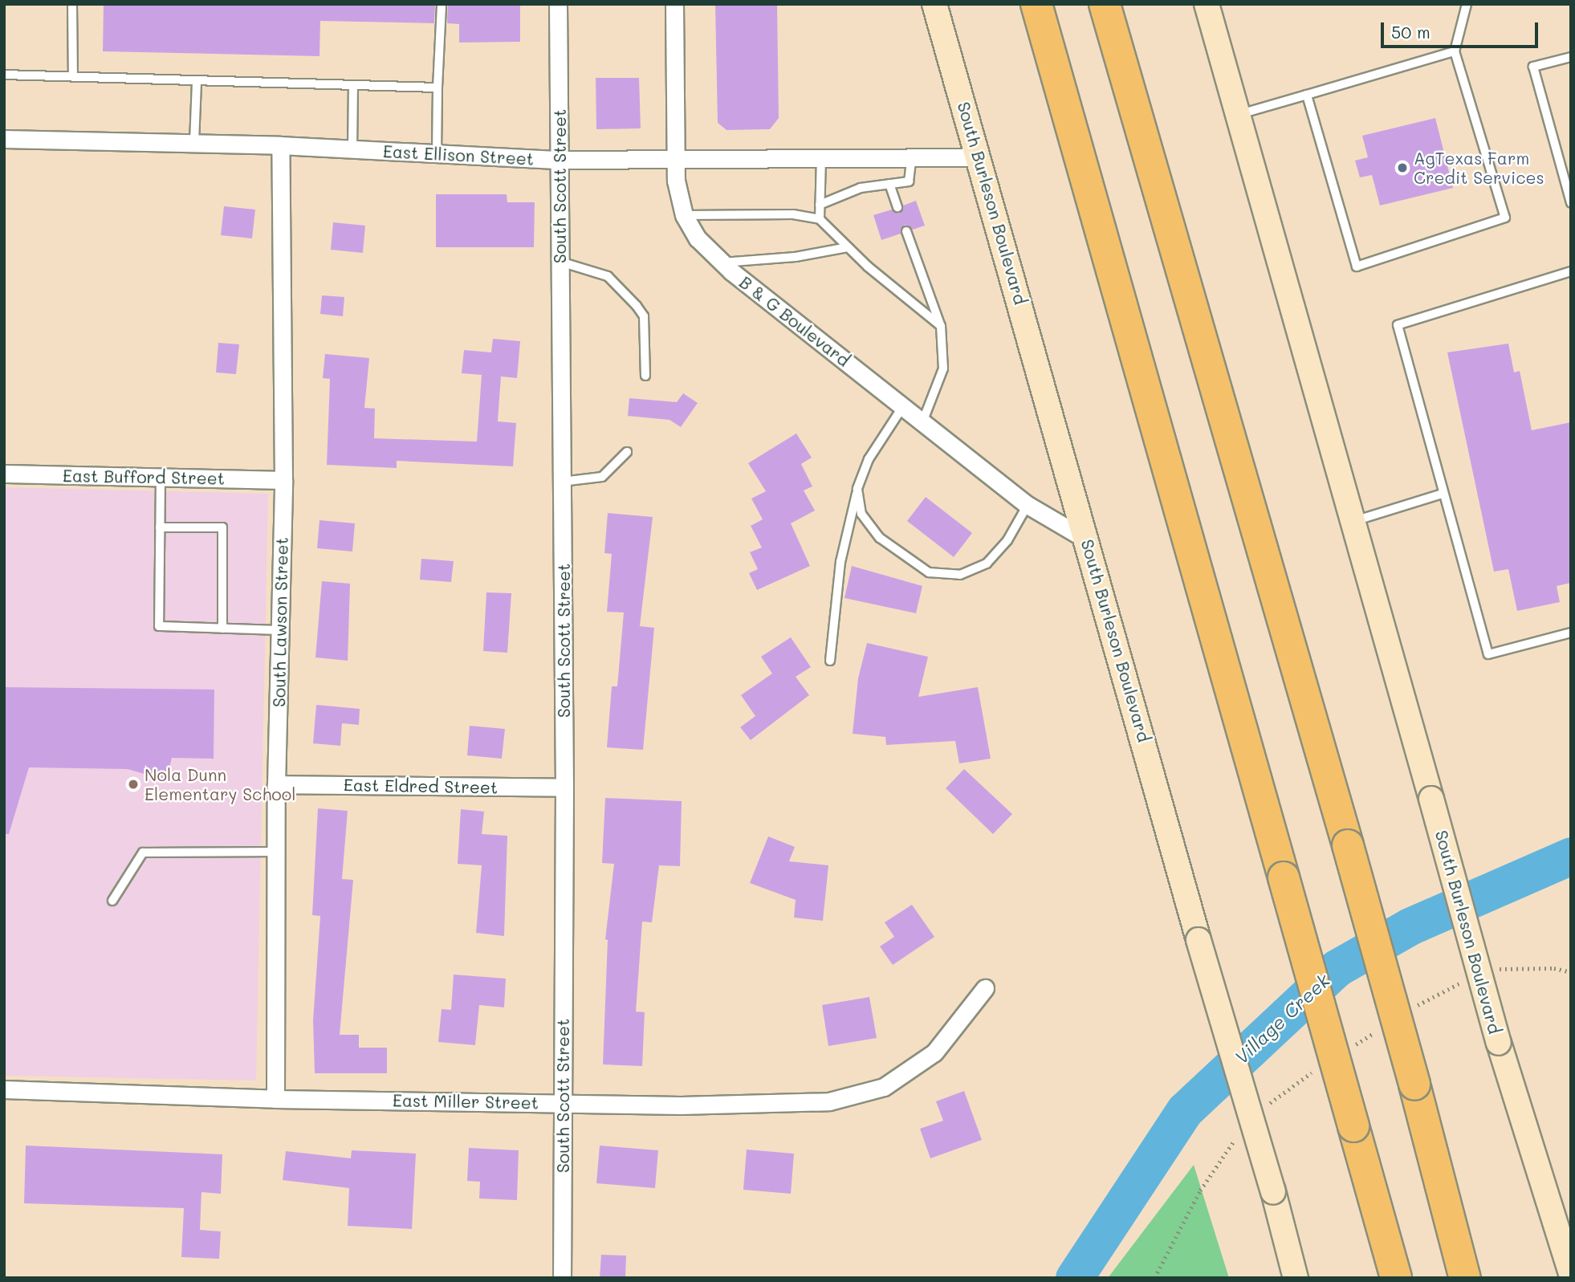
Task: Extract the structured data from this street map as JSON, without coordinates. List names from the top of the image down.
{
  "streets": {
    "main road": ["South Burleson Boulevard"],
    "street": [
      "East Ellison Street",
      "South Scott Street",
      "B & G Boulevard",
      "East Bufford Street",
      "South Lawson Street",
      "East Eldred Street",
      "East Miller Street"
    ]
  },
  "crossings": [
    ["East Ellison Street", "South Scott Street"],
    ["East Ellison Street", "South Burleson Boulevard"],
    ["East Ellison Street", "B & G Boulevard"],
    ["East Ellison Street", "South Lawson Street"],
    ["South Scott Street", "East Eldred Street"],
    ["South Scott Street", "East Miller Street"],
    ["South Burleson Boulevard", "B & G Boulevard"],
    ["East Bufford Street", "South Lawson Street"],
    ["South Lawson Street", "East Eldred Street"],
    ["South Lawson Street", "East Miller Street"]
  ],
  "water": ["Village Creek"],
  "places": ["AgTexas Farm Credit Services", "Nola Dunn Elementary School"],
  "scale_bar": "50 m"
}
